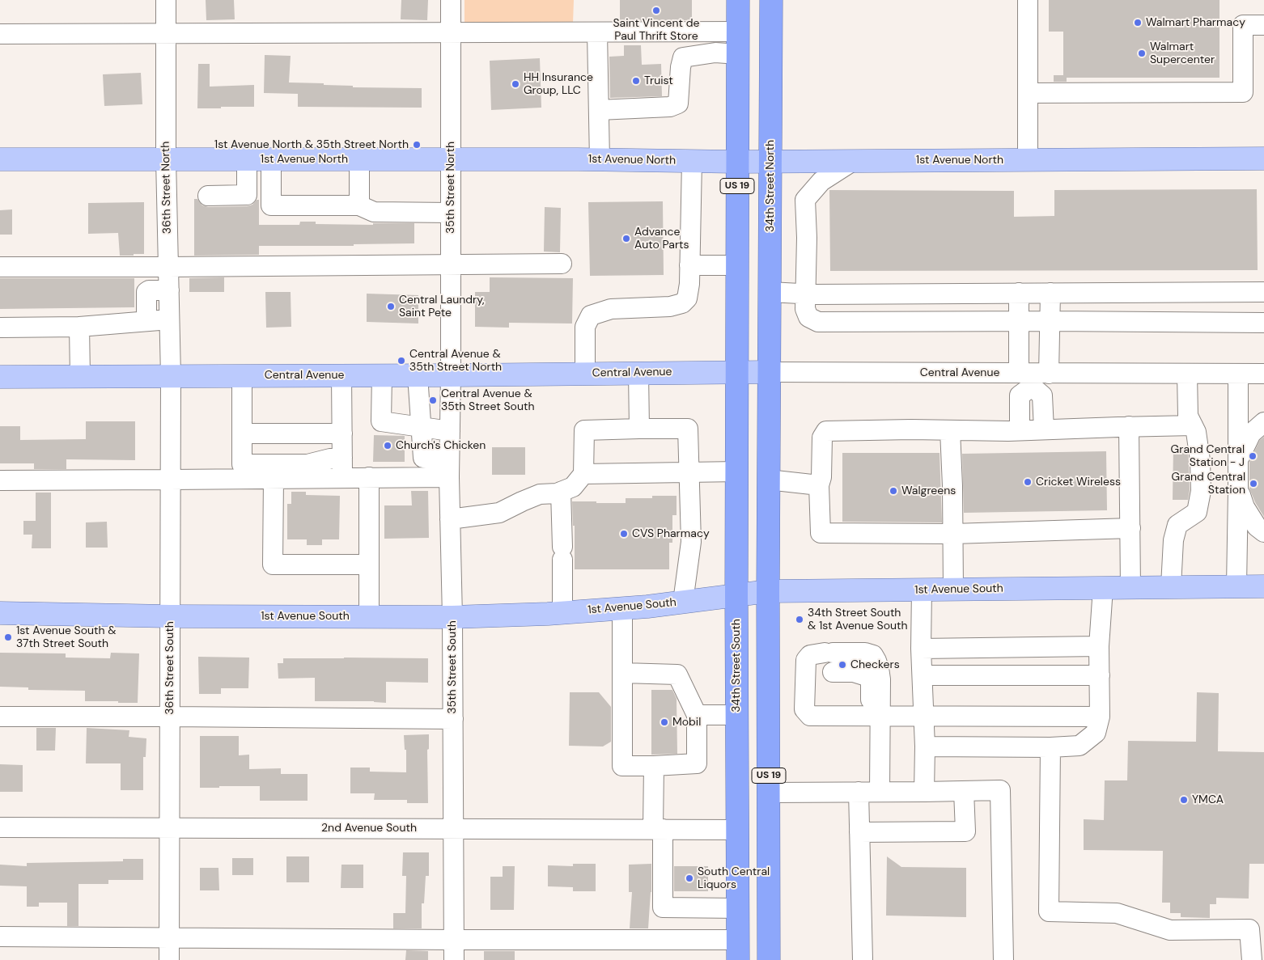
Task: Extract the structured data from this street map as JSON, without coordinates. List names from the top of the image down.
{
  "streets": {
    "highway": ["US 19", "34th Street North", "34th Street South"],
    "main road": ["1st Avenue North", "Central Avenue", "1st Avenue South"],
    "street": [
      "36th Street North",
      "35th Street North",
      "35th Street South",
      "36th Street South",
      "2nd Avenue South"
    ]
  },
  "crossings": [
    ["1st Avenue North", "US 19"],
    ["1st Avenue North", "34th Street North"],
    ["1st Avenue North", "36th Street North"],
    ["1st Avenue North", "35th Street North"],
    ["US 19", "34th Street North"],
    ["US 19", "Central Avenue"],
    ["US 19", "1st Avenue South"],
    ["US 19", "34th Street South"],
    ["34th Street North", "Central Avenue"],
    ["36th Street North", "Central Avenue"],
    ["36th Street North", "36th Street South"],
    ["35th Street North", "Central Avenue"],
    ["35th Street North", "35th Street South"],
    ["Central Avenue", "34th Street South"],
    ["Central Avenue", "35th Street South"],
    ["Central Avenue", "36th Street South"],
    ["1st Avenue South", "34th Street South"],
    ["1st Avenue South", "35th Street South"],
    ["1st Avenue South", "36th Street South"],
    ["34th Street South", "2nd Avenue South"],
    ["35th Street South", "2nd Avenue South"],
    ["36th Street South", "2nd Avenue South"]
  ],
  "places": [
    "Saint Vincent de Paul Thrift Store",
    "Walmart Pharmacy",
    "Walmart Supercenter",
    "Truist",
    "HH Insurance Group, LLC",
    "1st Avenue North & 35th Street North",
    "Advance Auto Parts",
    "Central Laundry, Saint Pete",
    "Central Avenue & 35th Street North",
    "Central Avenue & 35th Street South",
    "Church's Chicken",
    "Grand Central Station - J",
    "Cricket Wireless",
    "Grand Central Station",
    "Walgreens",
    "CVS Pharmacy",
    "34th Street South & 1st Avenue South",
    "1st Avenue South & 37th Street South",
    "Checkers",
    "Mobil",
    "YMCA",
    "South Central Liquors"
  ]
}
